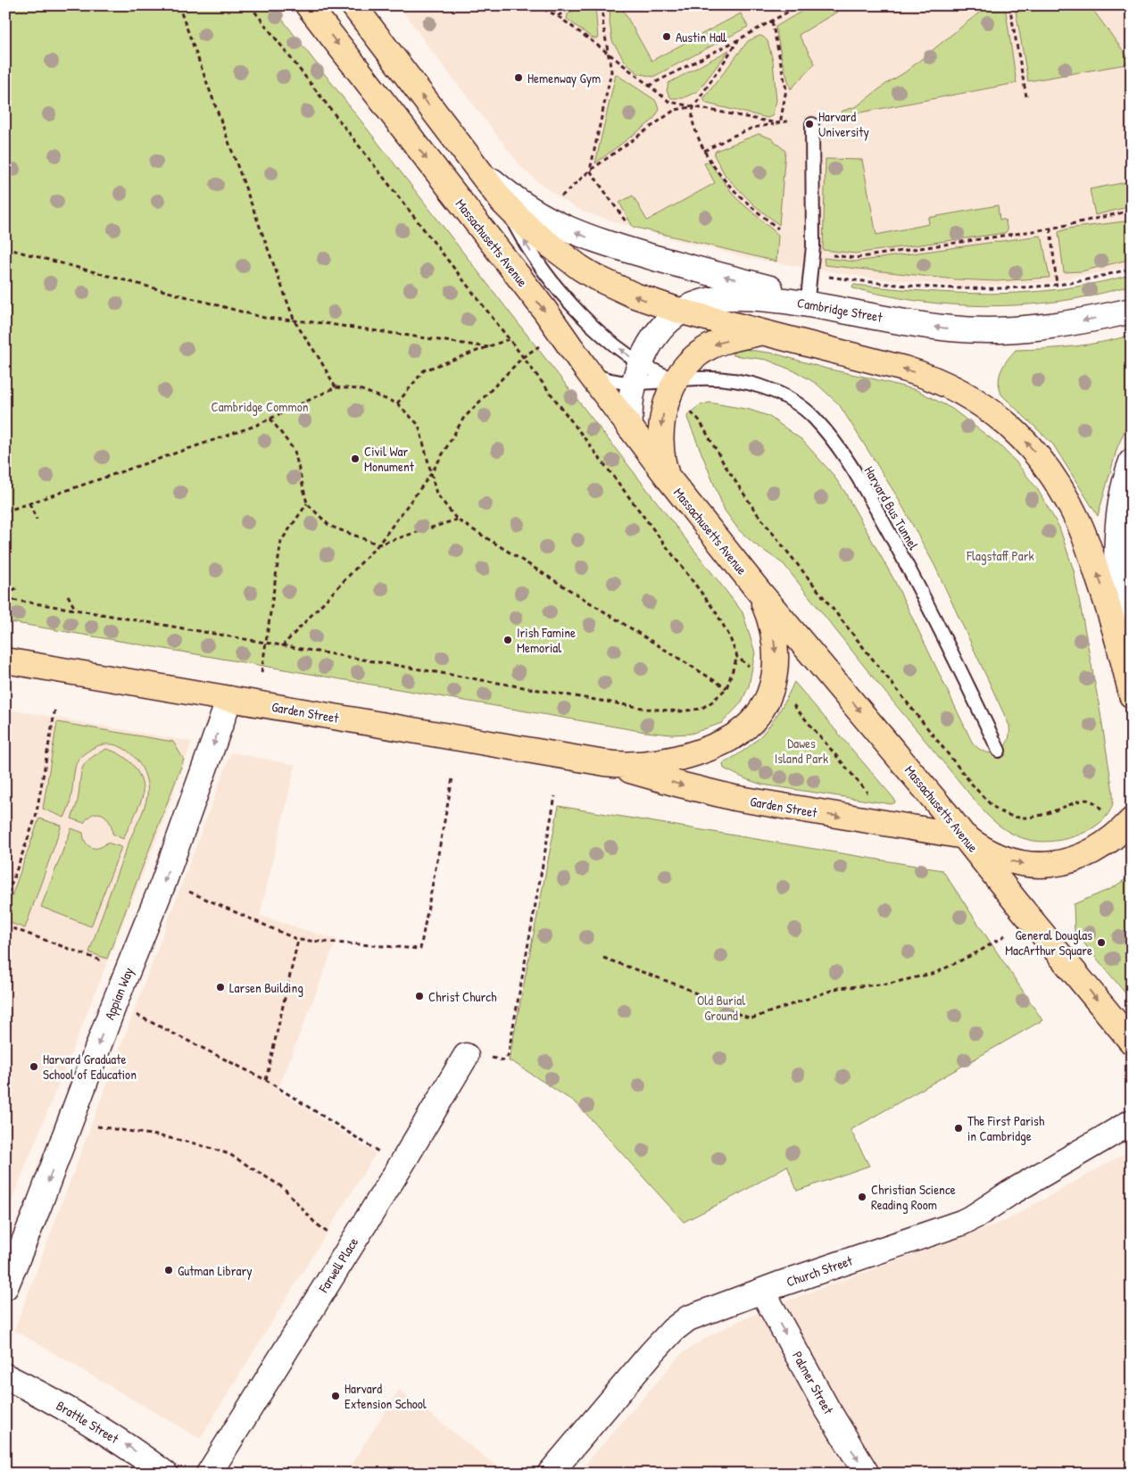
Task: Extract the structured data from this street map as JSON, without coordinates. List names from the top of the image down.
{
  "streets": {
    "main road": ["Massachusetts Avenue", "Garden Street"],
    "street": [
      "Cambridge Street",
      "Appian Way",
      "Farwell Place",
      "Church Street",
      "Palmer Street",
      "Brattle Street"
    ],
    "lane": ["Harvard Bus Tunnel"]
  },
  "crossings": [
    ["Massachusetts Avenue", "Cambridge Street"],
    ["Massachusetts Avenue", "Harvard Bus Tunnel"],
    ["Massachusetts Avenue", "Garden Street"],
    ["Cambridge Street", "Harvard Bus Tunnel"],
    ["Garden Street", "Appian Way"],
    ["Church Street", "Palmer Street"]
  ],
  "one_way": [
    "Cambridge Street",
    "Appian Way",
    "Palmer Street",
    "Brattle Street"
  ],
  "parks": [
    "Cambridge Common",
    "Flagstaff Park",
    "Dawes Island Park",
    "Old Burial Ground"
  ],
  "places": [
    "Austin Hall",
    "Hemenway Gym",
    "Harvard University",
    "Civil War Monument",
    "Irish Famine Memorial",
    "General Douglas MacArthur Square",
    "Larsen Building",
    "Christ Church",
    "Harvard Graduate School of Education",
    "The First Parish in Cambridge",
    "Christian Science Reading Room",
    "Gutman Library",
    "Harvard Extension School"
  ]
}
